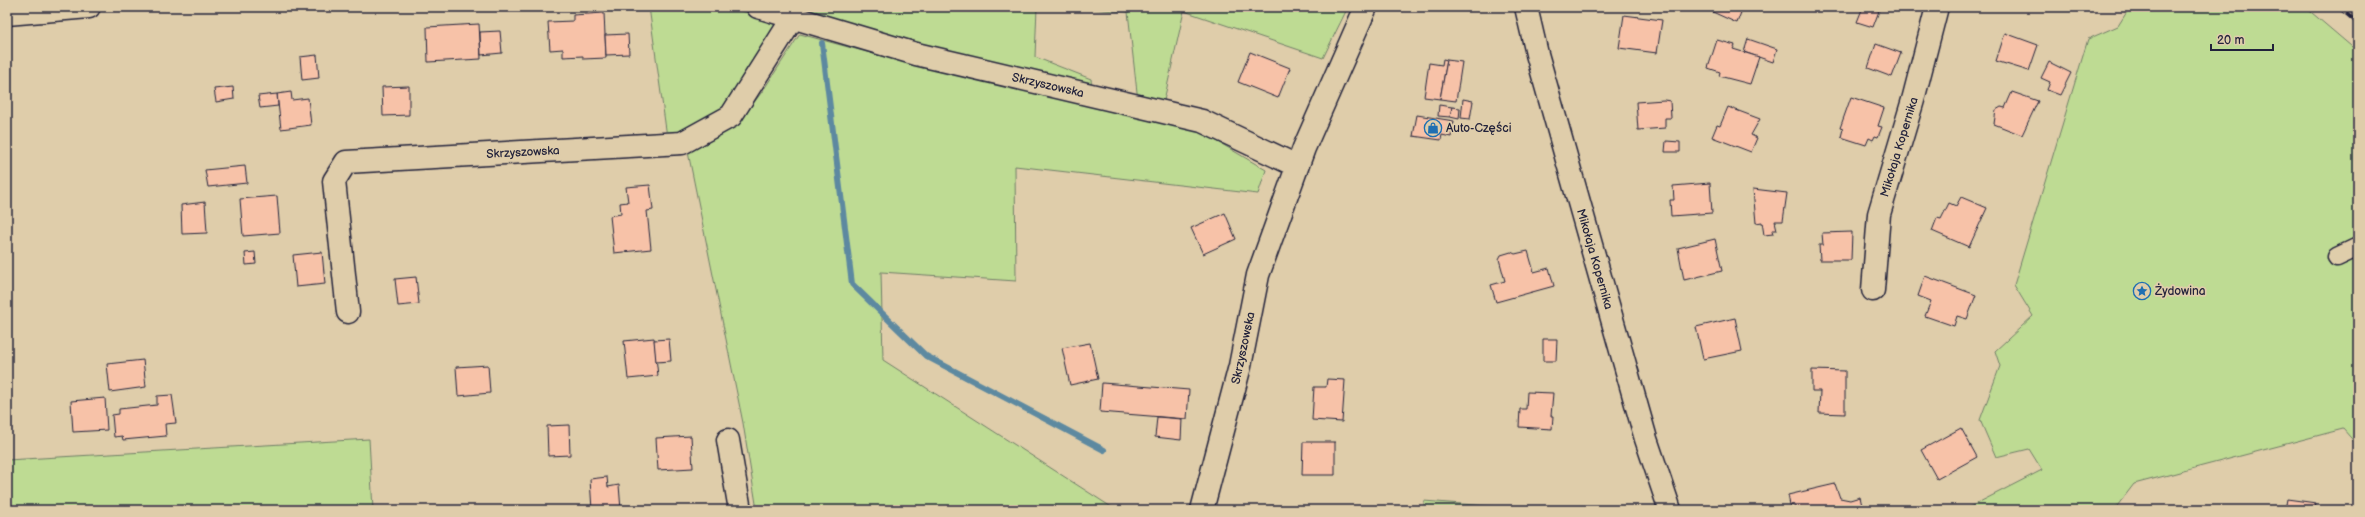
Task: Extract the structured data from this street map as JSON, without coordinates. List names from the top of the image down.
{
  "streets": {
    "street": ["Skrzyszowska", "Mikołaja Kopernika"]
  },
  "places": {
    "shop": ["Auto-Części"],
    "place": ["Żydowina"]
  },
  "scale_bar": "20 m"
}
